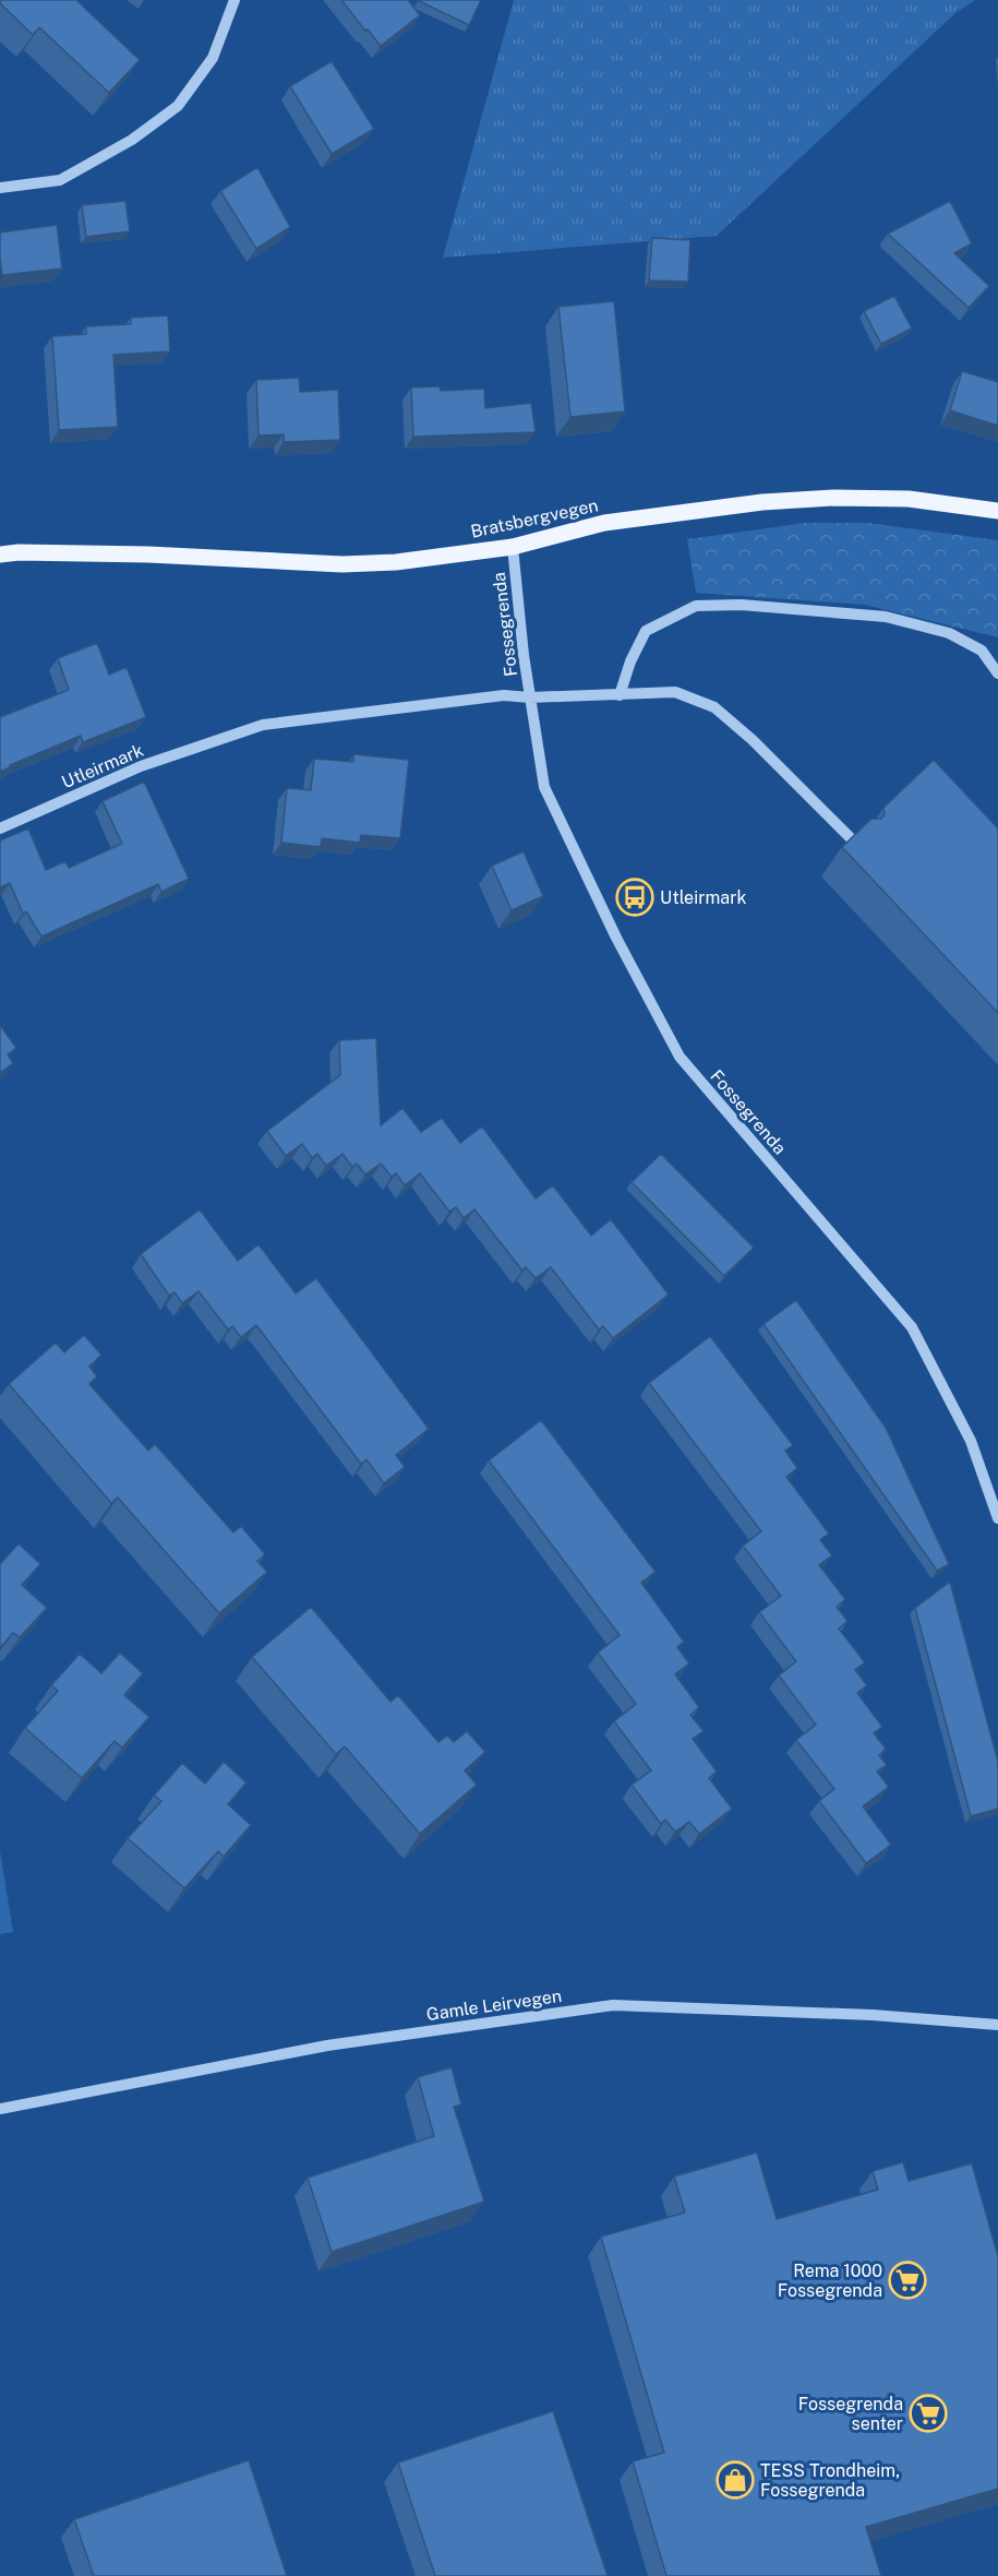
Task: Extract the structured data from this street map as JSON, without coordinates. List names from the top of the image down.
{
  "streets": {
    "main road": ["Bratsbergvegen"],
    "street": ["Fossegrenda", "Utleirmark", "Gamle Leirvegen"]
  },
  "crossings": [
    ["Bratsbergvegen", "Fossegrenda"],
    ["Fossegrenda", "Utleirmark"]
  ],
  "places": {
    "bus stop": ["Utleirmark"],
    "supermarket": ["Rema 1000 Fossegrenda", "Fossegrenda senter"],
    "shop": ["TESS Trondheim, Fossegrenda"]
  }
}
